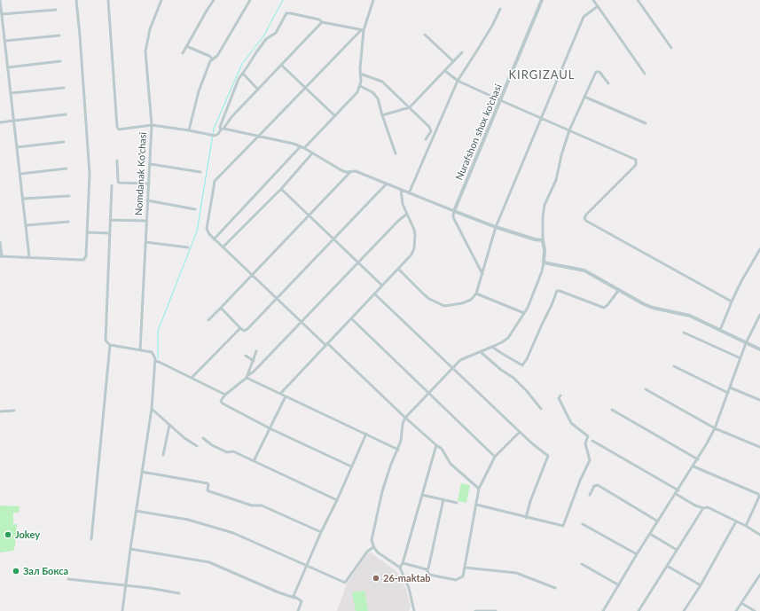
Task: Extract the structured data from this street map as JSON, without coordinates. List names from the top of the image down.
{
  "streets": {
    "street": ["Nurafshon shox ko'chasi", "Nomdanak Ko'chasi"]
  },
  "districts": ["KIRGIZAUL"],
  "places": ["Jokey", "Зал Бокса", "26-maktab"]
}
